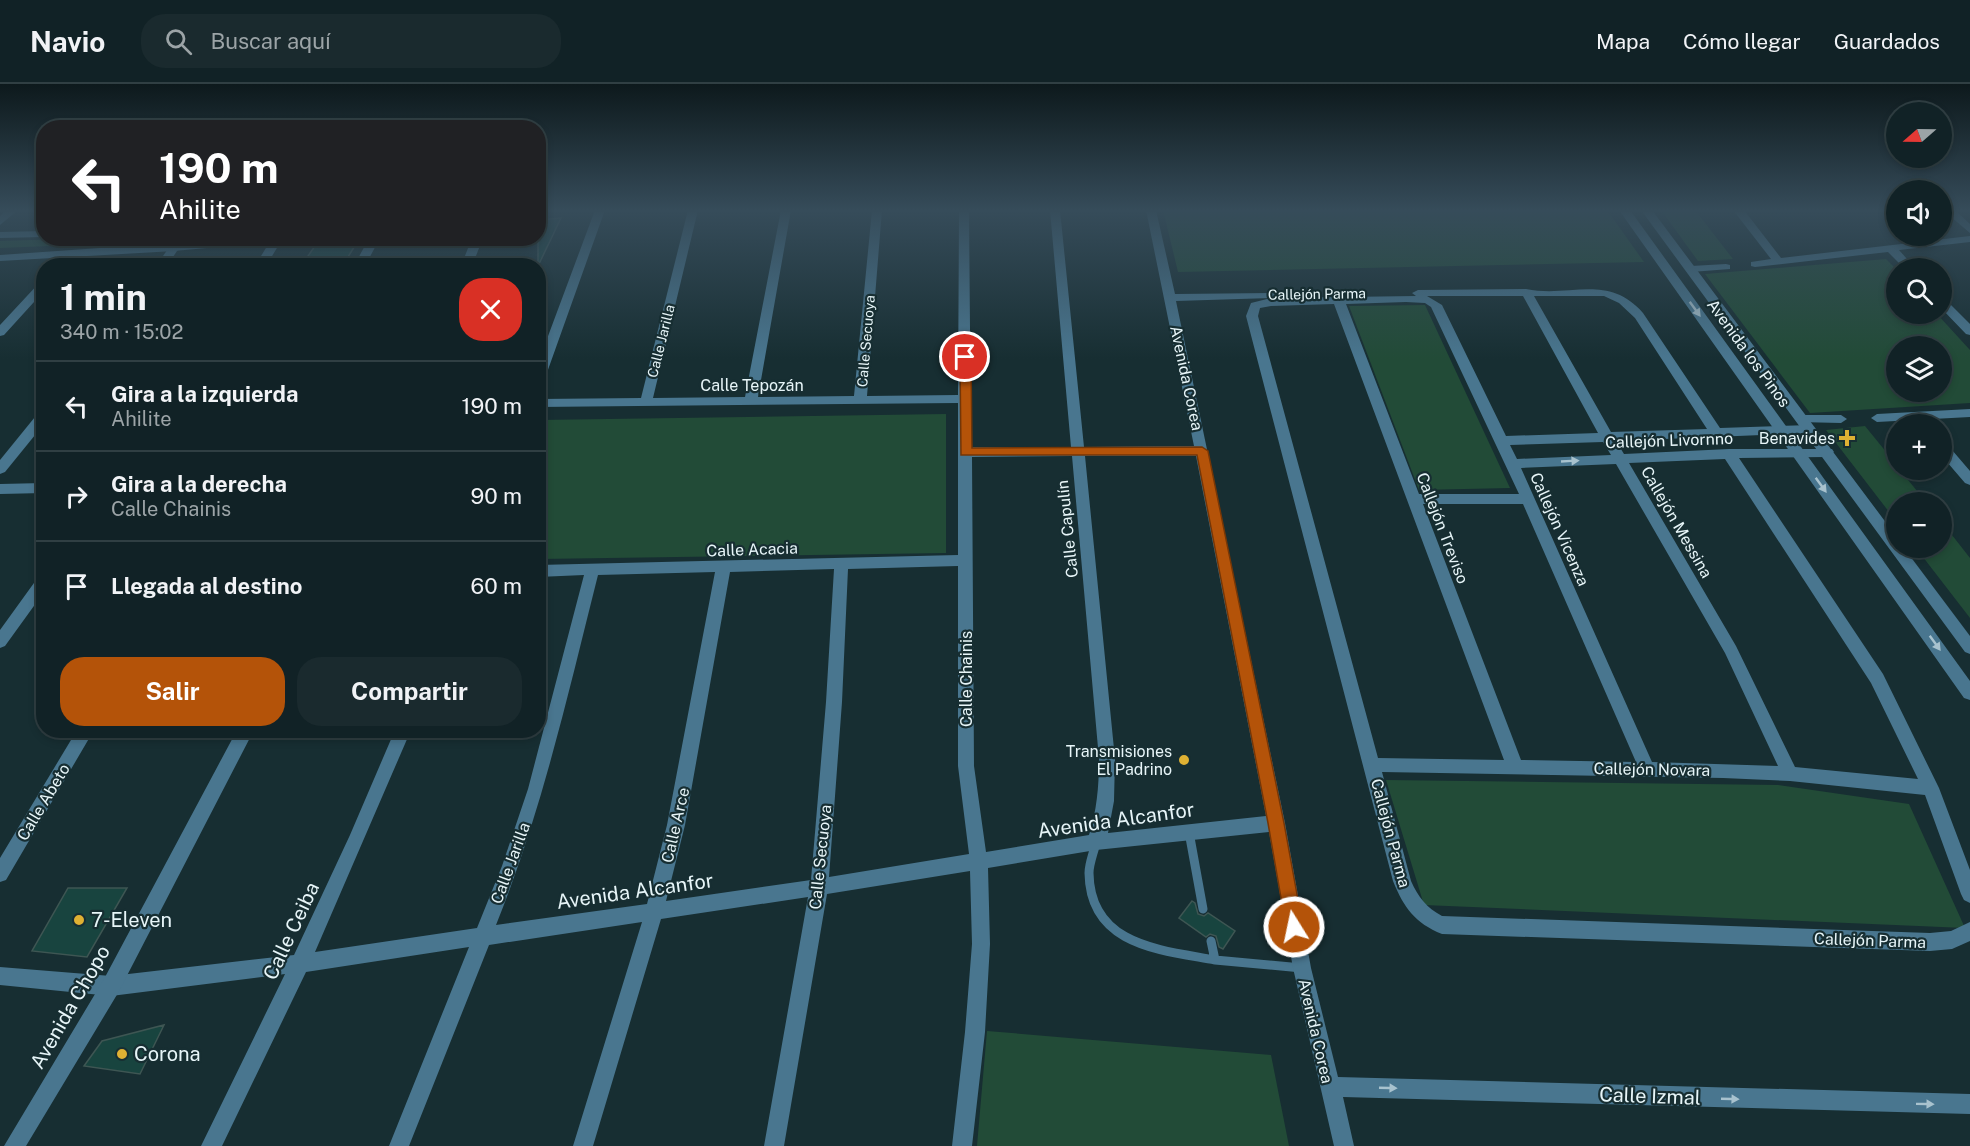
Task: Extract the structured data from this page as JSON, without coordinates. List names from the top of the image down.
{
  "streets": {
    "street": [
      "Callejón Parma",
      "Calle Jarilla",
      "Calle Secuoya",
      "Avenida los Pinos",
      "Avenida Corea",
      "Calle Tepozán",
      "Callejón Livornno",
      "Callejón Messina",
      "Callejón Treviso",
      "Calle Capulín",
      "Callejón Vicenza",
      "Calle Acacia",
      "Calle Chainis",
      "Callejón Novara",
      "Calle Abeto",
      "Avenida Alcanfor",
      "Calle Arce",
      "Calle Ceiba",
      "Avenida Chopo",
      "Calle Izmal"
    ]
  },
  "crossings": [
    ["Callejón Parma", "Avenida Corea"],
    ["Callejón Parma", "Callejón Livornno"],
    ["Callejón Parma", "Callejón Messina"],
    ["Callejón Parma", "Callejón Treviso"],
    ["Callejón Parma", "Callejón Vicenza"],
    ["Callejón Parma", "Callejón Novara"],
    ["Calle Jarilla", "Calle Tepozán"],
    ["Calle Jarilla", "Calle Acacia"],
    ["Calle Jarilla", "Avenida Alcanfor"],
    ["Calle Secuoya", "Calle Tepozán"],
    ["Calle Secuoya", "Calle Acacia"],
    ["Calle Secuoya", "Avenida Alcanfor"],
    ["Avenida los Pinos", "Callejón Livornno"],
    ["Avenida Corea", "Avenida Alcanfor"],
    ["Avenida Corea", "Calle Izmal"],
    ["Calle Tepozán", "Calle Chainis"],
    ["Callejón Livornno", "Callejón Messina"],
    ["Callejón Livornno", "Callejón Vicenza"],
    ["Callejón Messina", "Callejón Novara"],
    ["Callejón Treviso", "Callejón Vicenza"],
    ["Callejón Treviso", "Callejón Novara"],
    ["Calle Capulín", "Avenida Alcanfor"],
    ["Callejón Vicenza", "Callejón Novara"],
    ["Calle Acacia", "Calle Chainis"],
    ["Calle Acacia", "Calle Arce"],
    ["Calle Chainis", "Avenida Alcanfor"],
    ["Avenida Alcanfor", "Calle Arce"],
    ["Avenida Alcanfor", "Calle Ceiba"],
    ["Avenida Alcanfor", "Avenida Chopo"]
  ],
  "one_way": ["Calle Izmal"],
  "places": {
    "health": ["Benavides"],
    "other": ["Transmisiones El Padrino", "7-Eleven", "Corona"]
  },
  "north": "left",
  "page": {
    "header": "Navio",
    "search": "Buscar aquí",
    "nav": ["Mapa", "Cómo llegar", "Guardados"],
    "map_buttons": ["+", "−"],
    "turn": ["190 m", "Ahilite"],
    "heading": ["1 min", "340 m · 15:02"],
    "list": [
      {
        "name": "Gira a la izquierda",
        "note": "Ahilite",
        "value": "190 m"
      },
      {
        "name": "Gira a la derecha",
        "note": "Calle Chainis",
        "value": "90 m"
      },
      {
        "name": "Llegada al destino",
        "value": "60 m"
      }
    ],
    "buttons": ["Salir", "Compartir"]
  }
}
